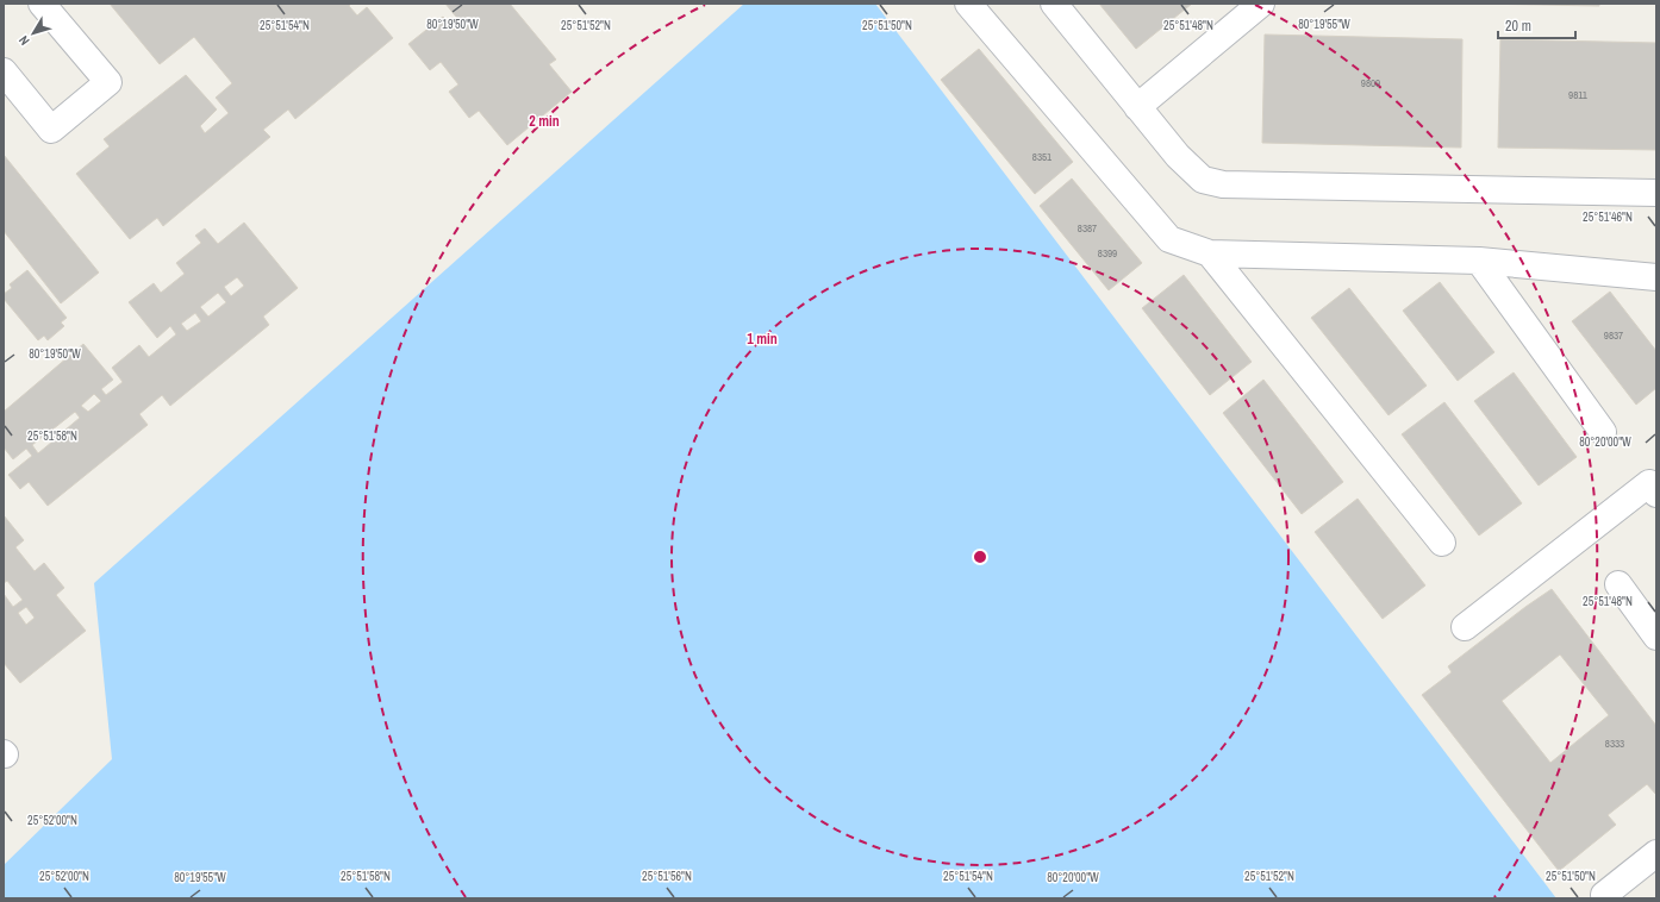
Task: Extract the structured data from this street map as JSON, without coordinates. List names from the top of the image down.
{
  "house_numbers": [
    "9809",
    "9811",
    "8351",
    "8387",
    "8399",
    "9837",
    "8333"
  ],
  "scale_bar": "20 m",
  "north": "bottom left",
  "coordinates": [
    "80°19'50\"W",
    "80°19'55\"W",
    "25°51'54\"N",
    "25°51'52\"N",
    "25°51'50\"N",
    "25°51'48\"N",
    "25°51'46\"N",
    "25°51'58\"N",
    "80°20'00\"W",
    "25°52'00\"N",
    "25°51'56\"N"
  ],
  "rings": ["2 min", "1 min"]
}
